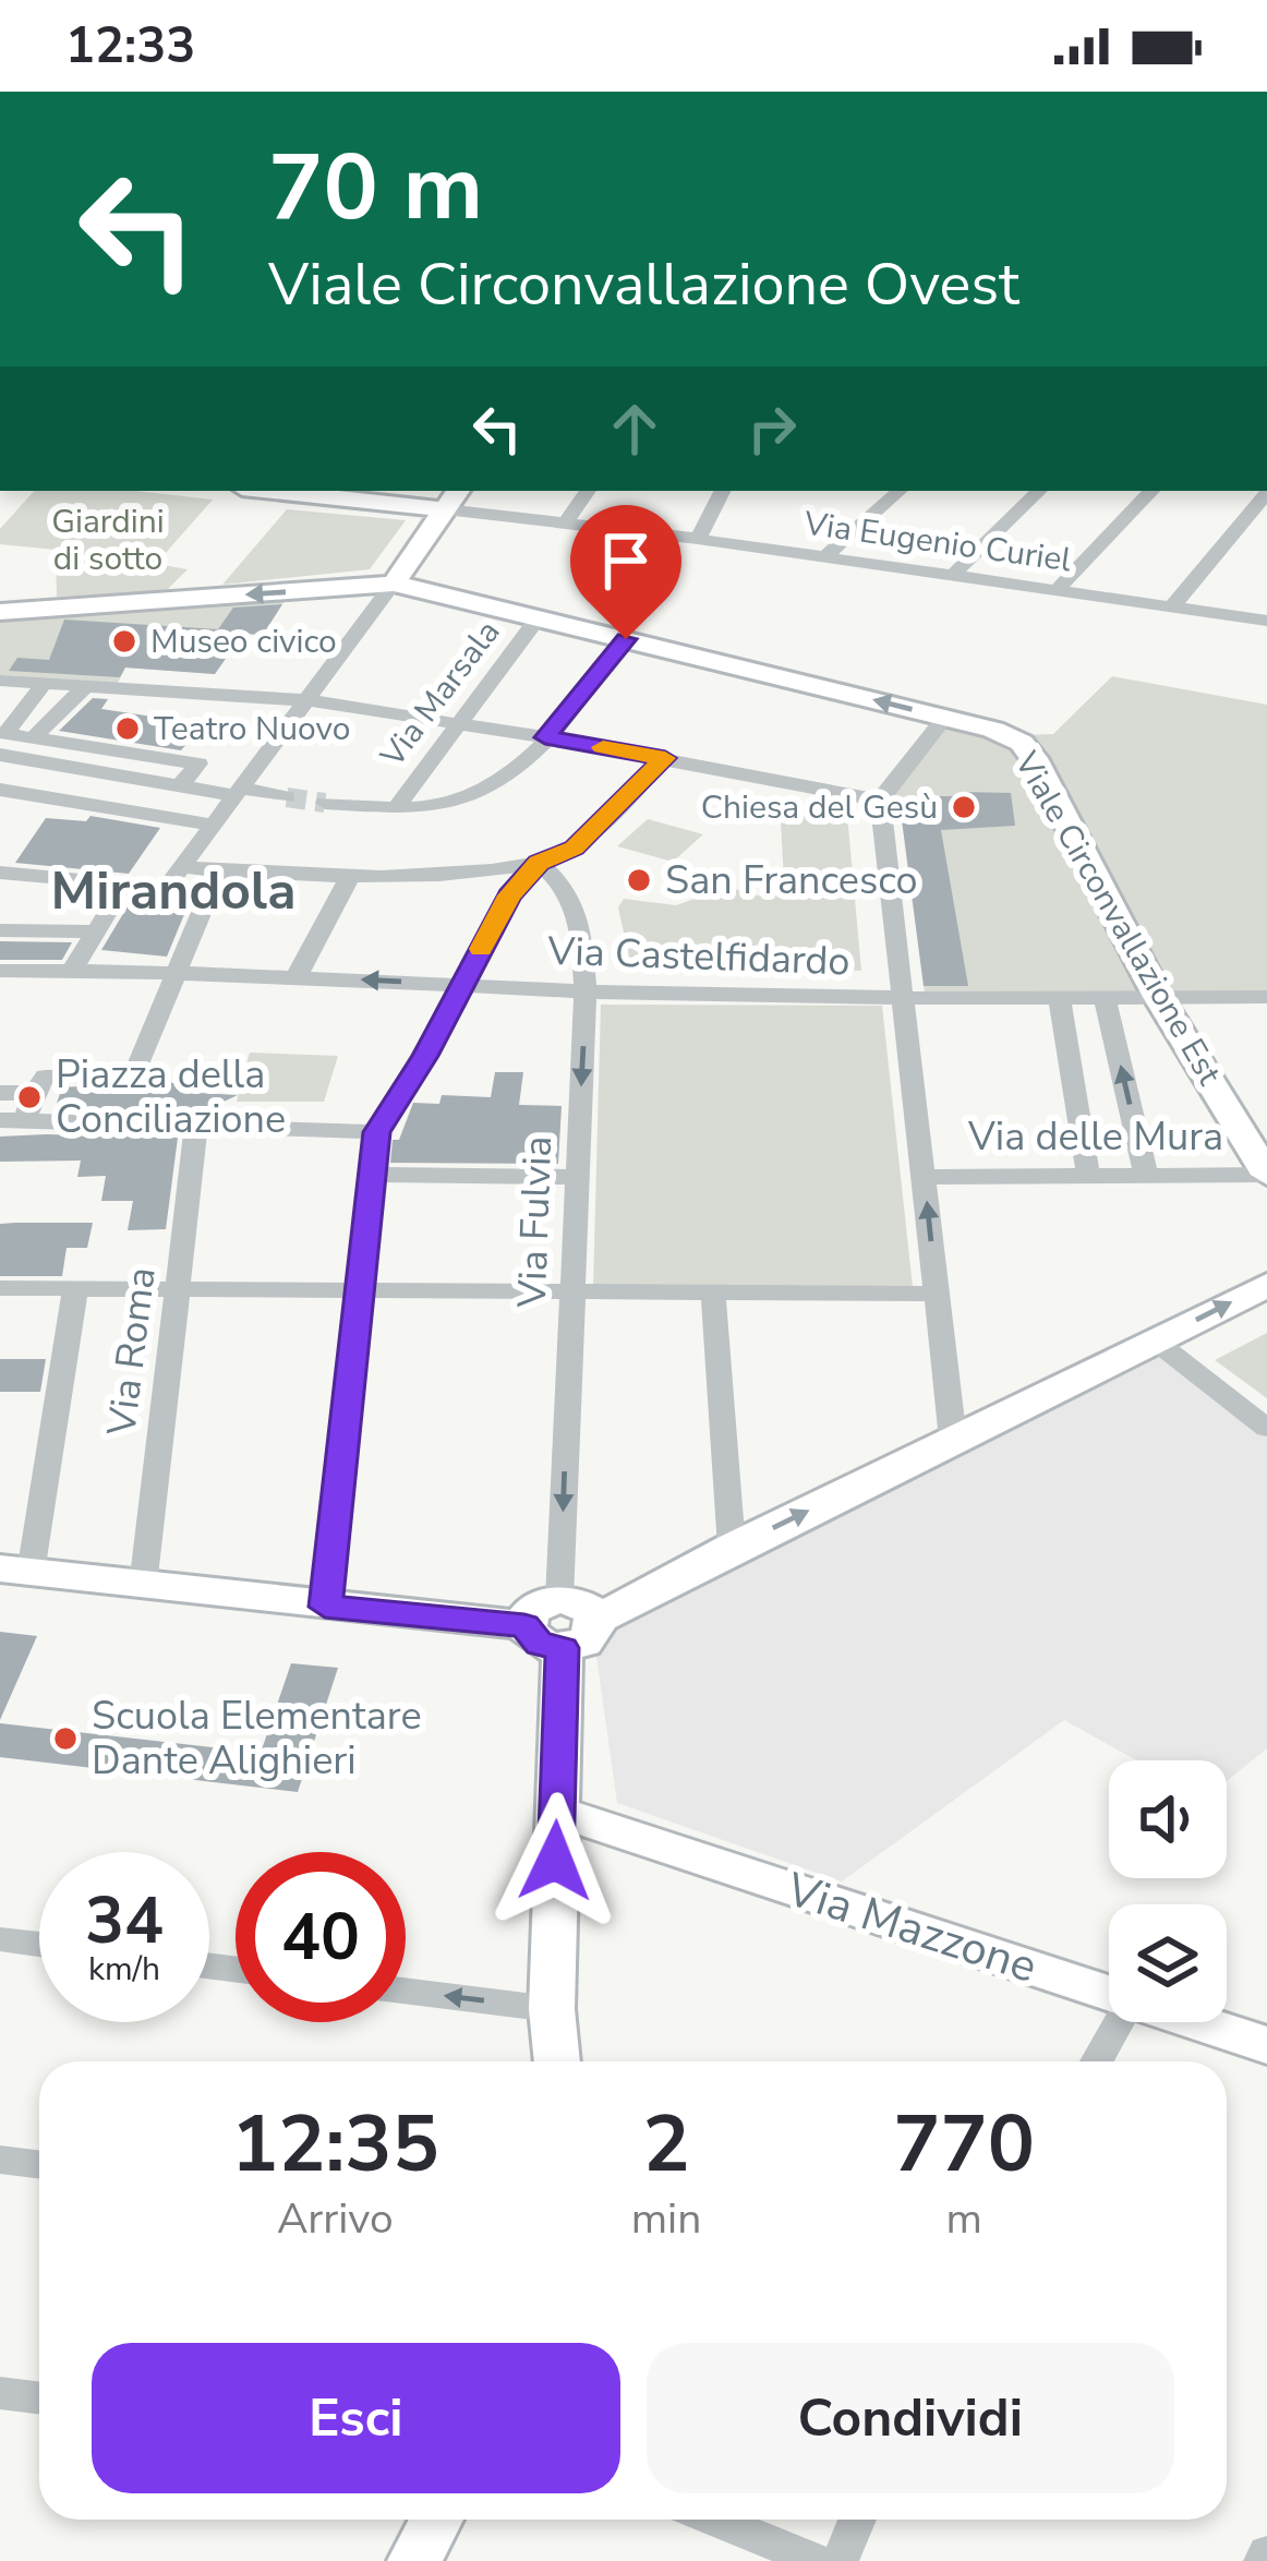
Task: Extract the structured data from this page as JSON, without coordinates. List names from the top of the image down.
{
  "streets": {
    "main road": ["Viale Circonvallazione Est", "Via Mazzone"],
    "street": [
      "Via Eugenio Curiel",
      "Via Marsala",
      "Via Castelfidardo",
      "Via delle Mura",
      "Via Fulvia",
      "Via Roma"
    ]
  },
  "crossings": [
    ["Via Marsala", "Viale Circonvallazione Est"],
    ["Viale Circonvallazione Est", "Via Castelfidardo"],
    ["Viale Circonvallazione Est", "Via delle Mura"],
    ["Via Castelfidardo", "Via Fulvia"]
  ],
  "one_way": ["Viale Circonvallazione Est"],
  "districts": ["Mirandola"],
  "parks": ["Giardini di sotto"],
  "places": [
    "Museo civico",
    "Teatro Nuovo",
    "Chiesa del Gesù",
    "San Francesco",
    "Piazza della Conciliazione",
    "Scuola Elementare Dante Alighieri"
  ],
  "page": {
    "status": "12:33",
    "turn": ["70 m", "Viale Circonvallazione Ovest"],
    "speed": "34 km/h",
    "limit": "40",
    "eta": [
      "12:35",
      "Arrivo",
      "2",
      "min",
      "770",
      "m"
    ],
    "buttons": ["Esci", "Condividi"]
  }
}
